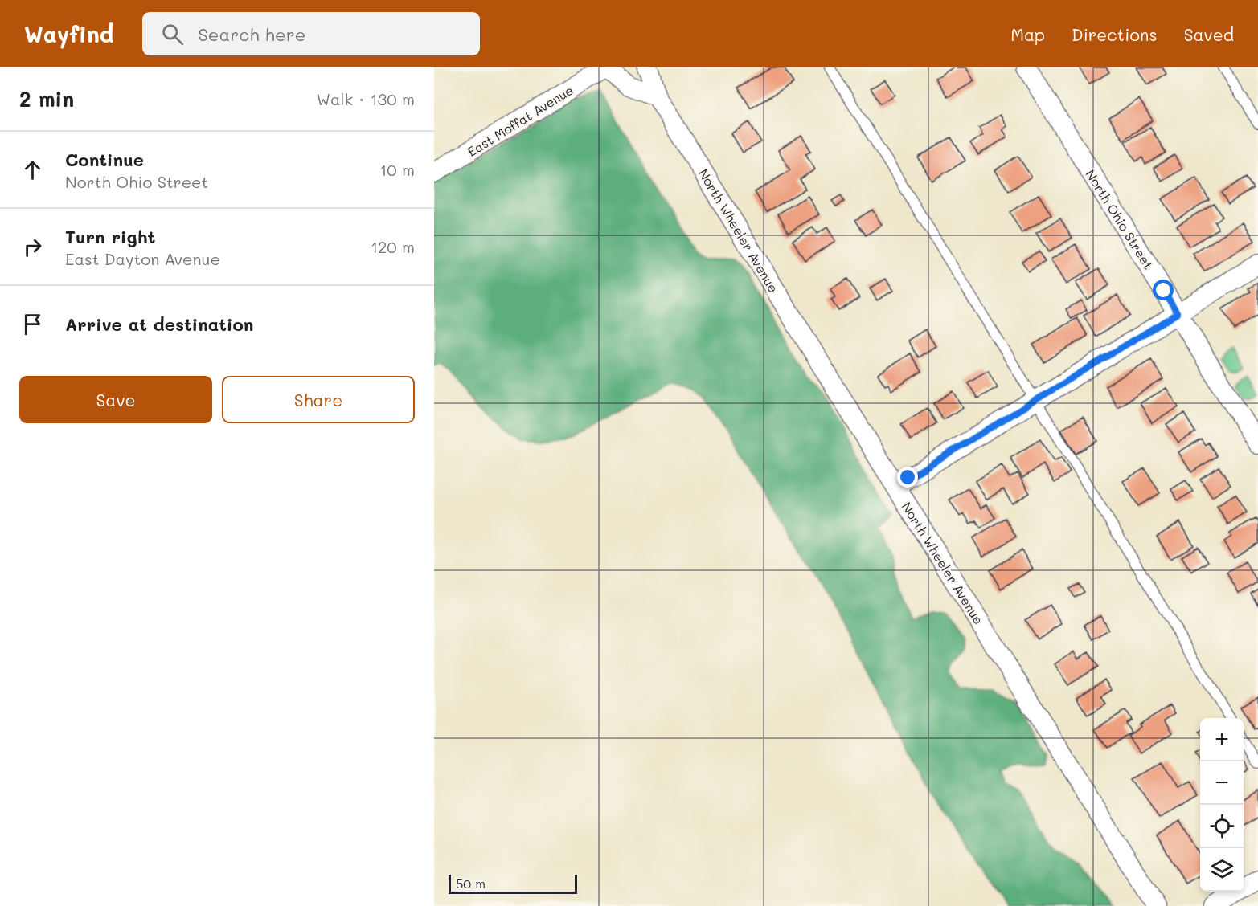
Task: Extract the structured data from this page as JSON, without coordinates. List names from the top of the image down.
{
  "streets": {
    "street": ["East Moffat Avenue", "North Ohio Street", "North Wheeler Avenue"]
  },
  "scale_bar": "50 m",
  "page": {
    "header": "Wayfind",
    "search": "Search here",
    "nav": ["Map", "Directions", "Saved"],
    "heading": ["2 min", "Walk · 130 m"],
    "list": [
      ["Continue", "North Ohio Street", "10 m"],
      ["Turn right", "East Dayton Avenue", "120 m"],
      "Arrive at destination"
    ],
    "buttons": ["Save", "Share"],
    "map_buttons": ["+", "−"],
    "scale": "50 m"
  }
}
